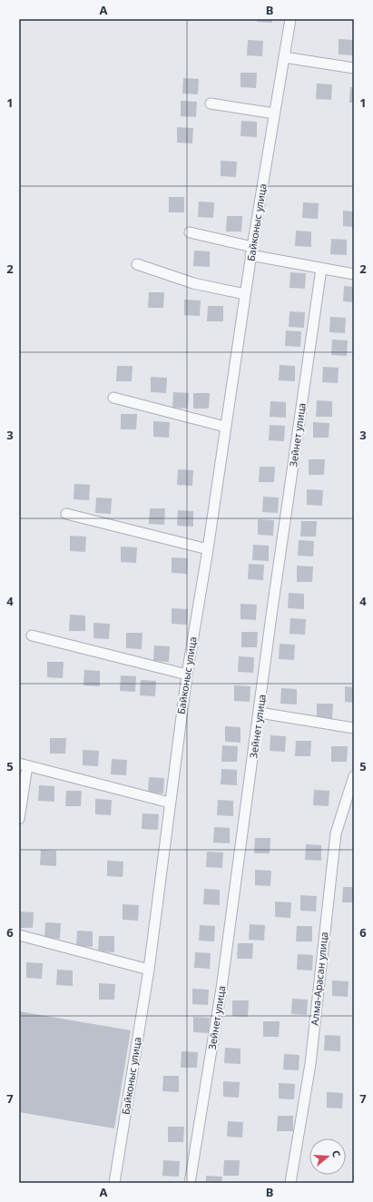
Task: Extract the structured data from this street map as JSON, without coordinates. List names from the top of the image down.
{
  "streets": {
    "street": ["Байконыс улица", "Зейнет улица", "Алма-Арасан улица"]
  },
  "north": "right",
  "grid": {
    "columns": ["A", "B"],
    "rows": [
      "1",
      "2",
      "3",
      "4",
      "5",
      "6",
      "7"
    ]
  }
}
